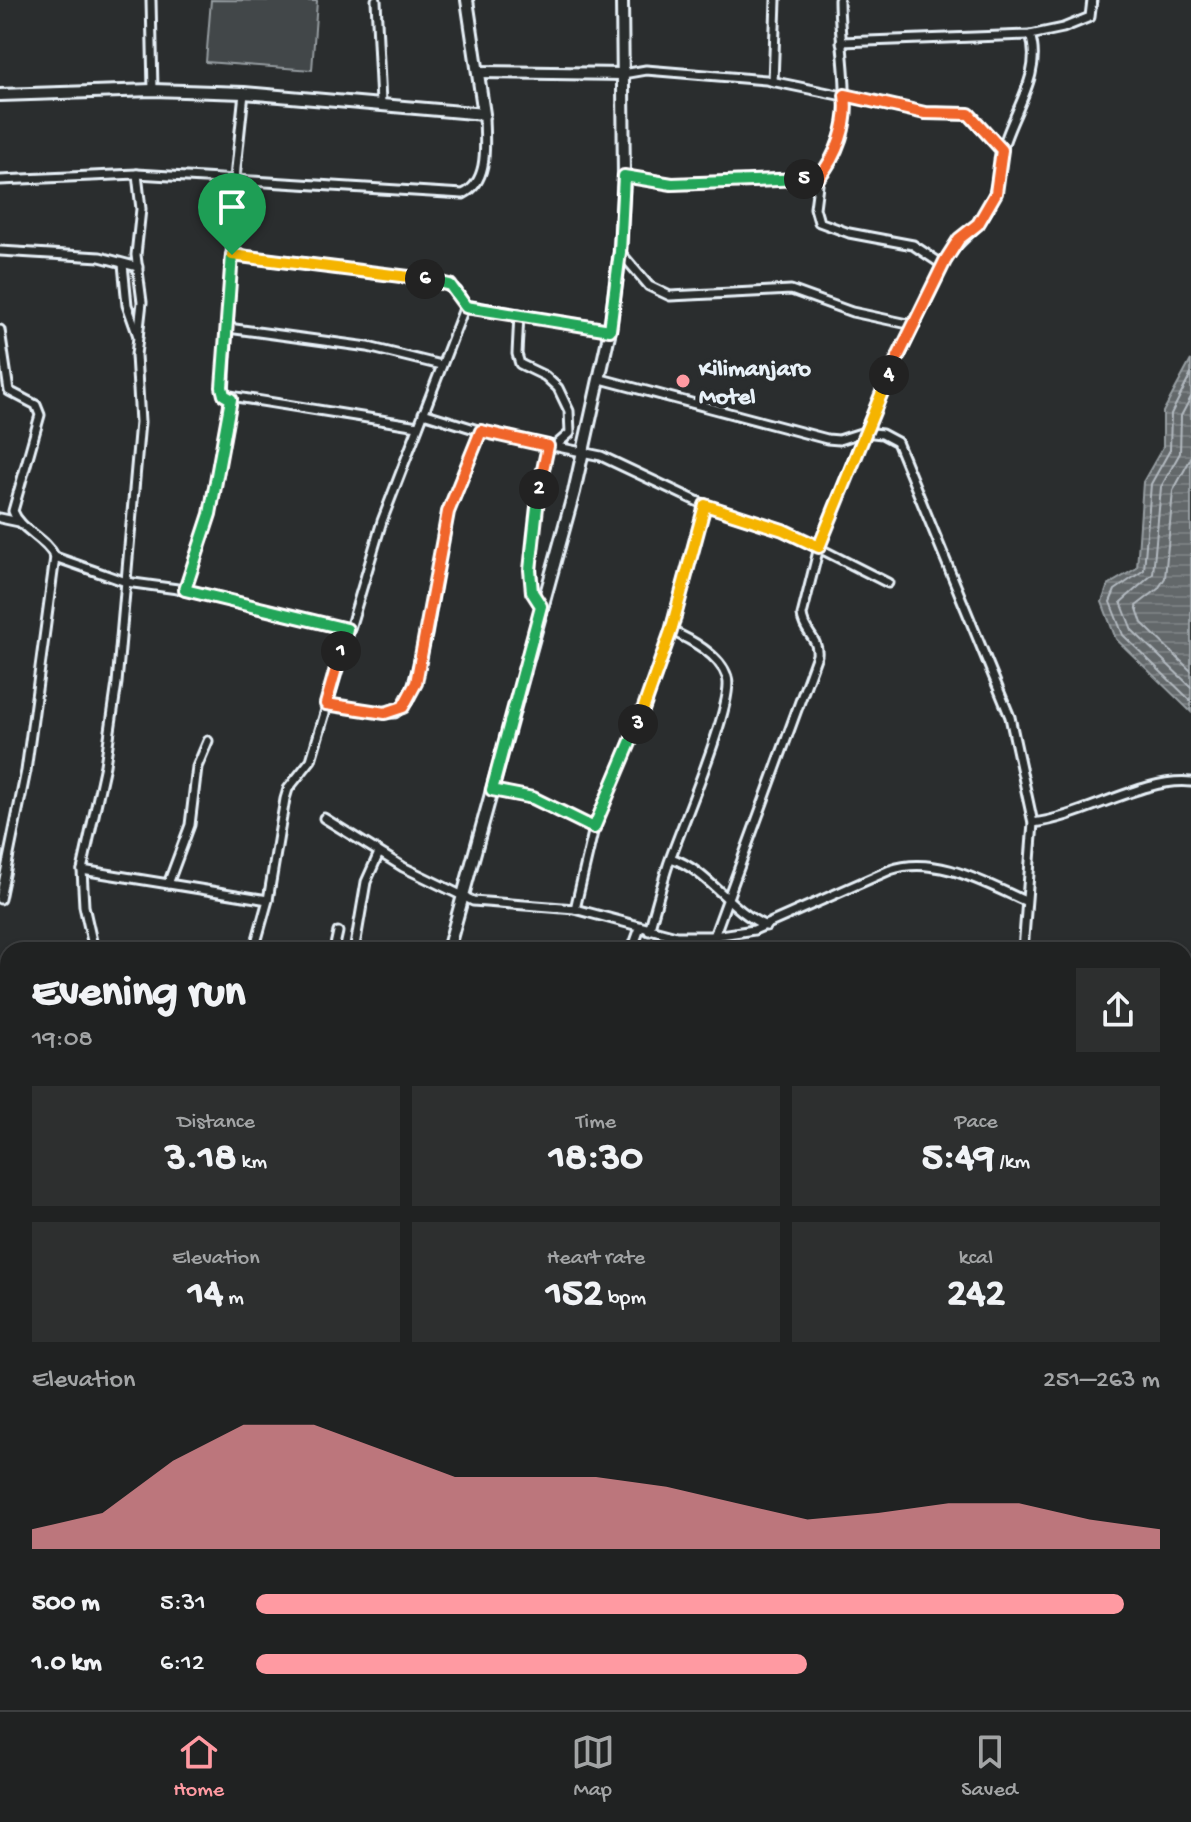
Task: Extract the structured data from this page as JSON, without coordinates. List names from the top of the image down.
{
  "places": ["Kilimanjaro Motel"],
  "page": {
    "pins": [
      "5",
      "6",
      "4",
      "2",
      "1",
      "3"
    ],
    "heading": ["Evening run", "19:08"],
    "stats": [
      ["Distance", "3.18 km"],
      ["Time", "18:30"],
      ["Pace", "5:49 /km"],
      ["Elevation", "14 m"],
      ["Heart rate", "152 bpm"],
      ["kcal", "242"]
    ],
    "chart": ["Elevation", "251–263 m"],
    "list": [
      {
        "name": "500 m",
        "note": "5:31"
      },
      {
        "name": "1.0 km",
        "note": "6:12"
      }
    ],
    "tabs": ["Home", "Map", "Saved"]
  }
}
